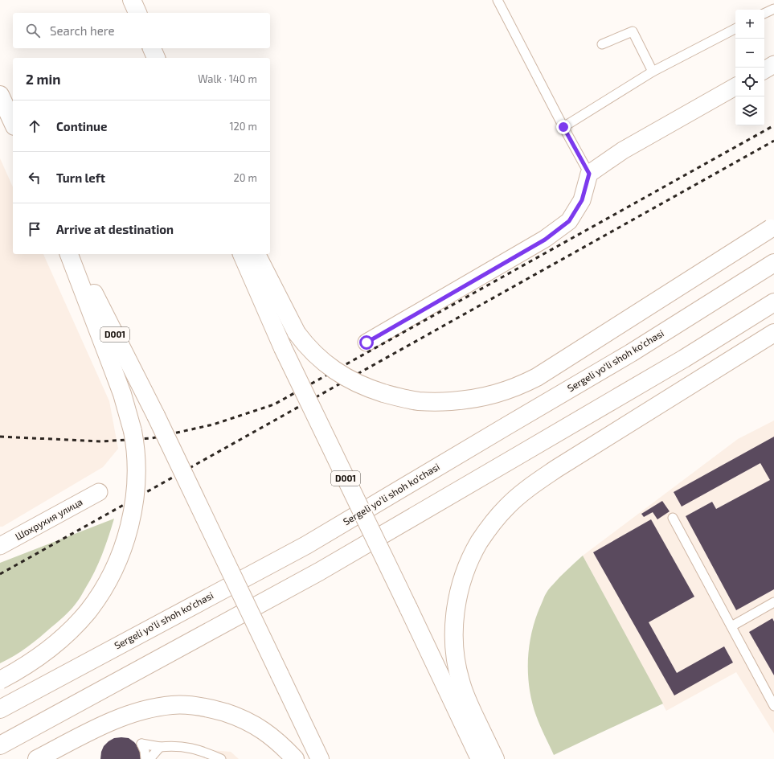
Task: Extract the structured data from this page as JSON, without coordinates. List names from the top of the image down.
{
  "streets": {
    "main road": ["D001", "Sergeli yo‘li shoh ko‘chasi"],
    "street": ["Шохрухия улица"]
  },
  "page": {
    "map_buttons": ["+", "−"],
    "search": "Search here",
    "heading": ["2 min", "Walk · 140 m"],
    "list": [
      ["Continue", "120 m"],
      ["Turn left", "20 m"],
      "Arrive at destination"
    ]
  }
}
